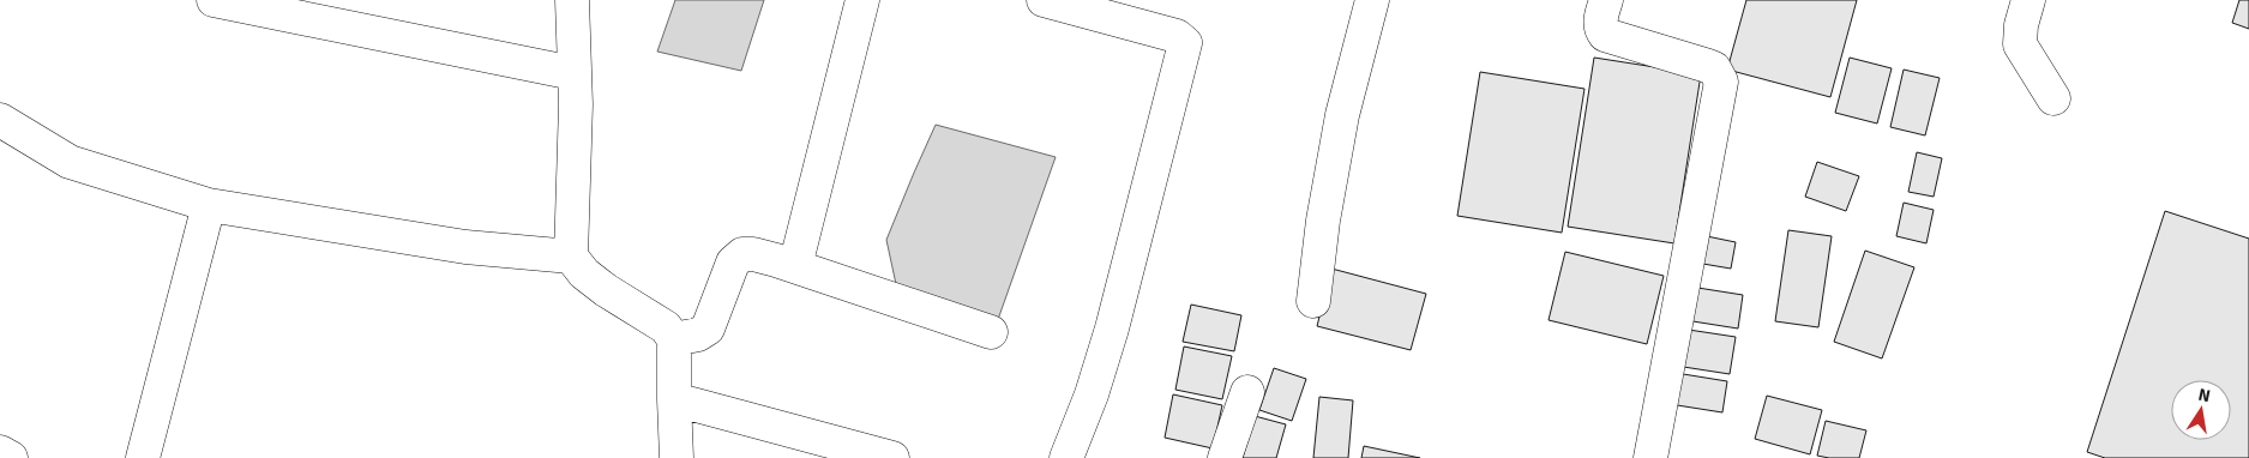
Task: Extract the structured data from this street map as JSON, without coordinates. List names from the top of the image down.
{
  "north": "top"
}
